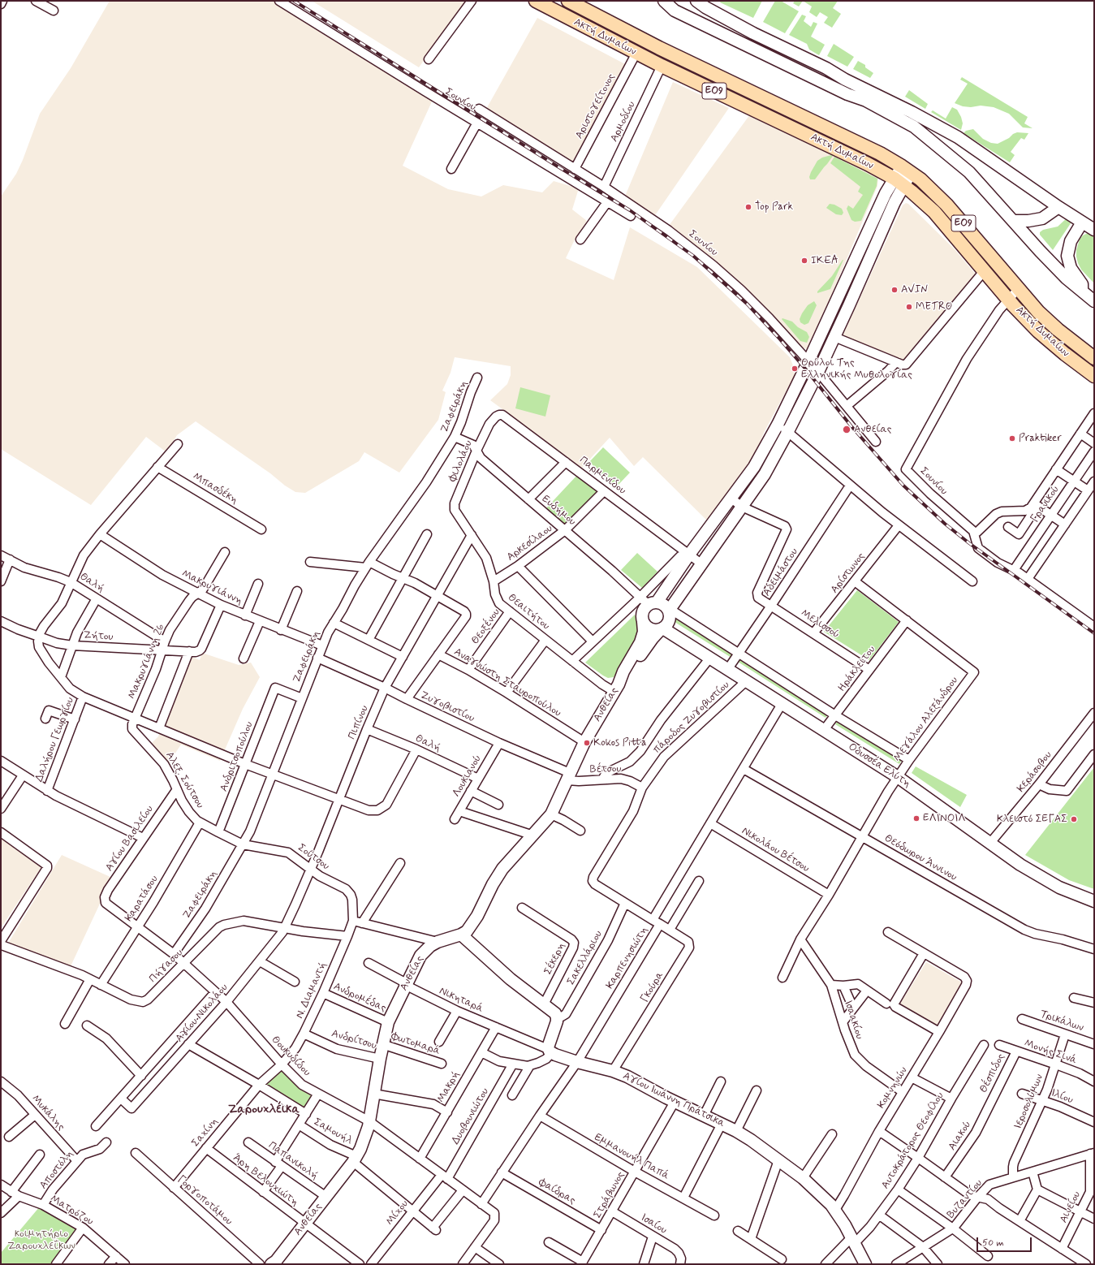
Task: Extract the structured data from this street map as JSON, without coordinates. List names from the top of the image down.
{
  "streets": {
    "main road": [
      "Ακτή Δυμαίων",
      "ΕΟ9",
      "Ανθείας",
      "Οδυσσέα Ελύτη",
      "Αγίου Ιωάννη Πράτσικα"
    ],
    "street": [
      "Σουνίου",
      "Αριστογείτονος",
      "Αρμοδίου",
      "Ζαφειράκη",
      "Φιλολάου",
      "Παρμενίδου",
      "Μπασδέκη",
      "Γρανικού",
      "Ευδήμου",
      "Αρκεσίλαου",
      "Αδειμάστου",
      "Αρίστωνος",
      "Θαλή",
      "Μακρυγιάννη",
      "Θεαιτήτου",
      "Μελισσού",
      "Θεοξένου",
      "Ζήτου",
      "Μακρυγιάννη 26",
      "Ηράκλειτου",
      "Αναγνώστη Σταυροπούλου",
      "Ζυγοβιστίου",
      "πάροδος Ζυγοβιστίου",
      "Μεγάλου Αλεξάνδρου",
      "Πιπίνου",
      "Δαλήρου Γεωργίου",
      "Ανδριτσοπούλου",
      "Βέτσου",
      "Κεράσοβου",
      "Λουκιανού",
      "Αλεξ. Σούτσου",
      "Αγίου Βασιλείου",
      "Νικολάου Βέτσου",
      "Σούτσου",
      "Θεόδωρου Άννινου",
      "Καρατάσου",
      "Σακελλάριου",
      "Καρπενησιώτη",
      "Σέκερη",
      "Πήγασου",
      "Γκούρα",
      "Ν. Διαμαντή",
      "Ανδρομέδας",
      "Νικηταρά",
      "Αγίου Νικολάου",
      "Ισαακίου",
      "Τρικάλων",
      "Ανδρίτσου",
      "Φωτομαρά",
      "Μονής Σινά",
      "Θουκυδίδου",
      "Θέσπιδος",
      "Μακρή",
      "Κομνηνών",
      "Ιλίου",
      "Ιεροσολύμων",
      "Μυκάλης",
      "Δυοβουνιώτου",
      "Σαμουήλ",
      "Σαχίνη",
      "Αιακού",
      "Αυτοκράτορος Θεοφίλου",
      "Εμμανουήλ Παπά",
      "Παπανικολή",
      "Αποστόλη",
      "Άρη Βελουχιώτη",
      "Φαίδρας",
      "Στράβωνος",
      "Βυζαντίου",
      "Γοργοποτάμου",
      "Αινείου",
      "Ματρόζου",
      "Μίχου",
      "Ισαίου"
    ]
  },
  "crossings": [
    ["Ακτή Δυμαίων", "Σουνίου"],
    ["Ακτή Δυμαίων", "Αριστογείτονος"],
    ["Ακτή Δυμαίων", "Αρμοδίου"],
    ["Σουνίου", "Αριστογείτονος"],
    ["Σουνίου", "Αρμοδίου"],
    ["Ζαφειράκη", "Ευδήμου"],
    ["Ζαφειράκη", "Μακρυγιάννη"],
    ["Ζαφειράκη", "Αναγνώστη Σταυροπούλου"],
    ["Ζαφειράκη", "Ζυγοβιστίου"],
    ["Ζαφειράκη", "Ανδριτσοπούλου"],
    ["Ζαφειράκη", "Σούτσου"],
    ["Ζαφειράκη", "Θουκυδίδου"],
    ["Φιλολάου", "Παρμενίδου"],
    ["Φιλολάου", "Ευδήμου"],
    ["Φιλολάου", "Θεαιτήτου"],
    ["Παρμενίδου", "Αρκεσίλαου"],
    ["Ευδήμου", "Αρκεσίλαου"],
    ["Ευδήμου", "Ανθείας"],
    ["Ευδήμου", "Οδυσσέα Ελύτη"],
    ["Αρκεσίλαου", "Θεαιτήτου"],
    ["Αδειμάστου", "Μελισσού"],
    ["Αδειμάστου", "Οδυσσέα Ελύτη"],
    ["Αρίστωνος", "Μελισσού"],
    ["Αρίστωνος", "Μεγάλου Αλεξάνδρου"],
    ["Θαλή", "Μακρυγιάννη 26"],
    ["Θαλή", "Πιπίνου"],
    ["Θαλή", "Λουκιανού"],
    ["Μακρυγιάννη", "Ζήτου"],
    ["Μακρυγιάννη", "Μακρυγιάννη 26"],
    ["Θεαιτήτου", "Θεοξένου"],
    ["Θεαιτήτου", "Ανθείας"],
    ["Θεαιτήτου", "Πιπίνου"],
    ["Μελισσού", "Ηράκλειτου"],
    ["Θεοξένου", "Αναγνώστη Σταυροπούλου"],
    ["Ζήτου", "Μακρυγιάννη 26"],
    ["Μακρυγιάννη 26", "Αλεξ. Σούτσου"],
    ["Ηράκλειτου", "Μεγάλου Αλεξάνδρου"],
    ["Ηράκλειτου", "Οδυσσέα Ελύτη"],
    ["Αναγνώστη Σταυροπούλου", "Ανθείας"],
    ["Αναγνώστη Σταυροπούλου", "Πιπίνου"],
    ["Ανθείας", "Ζυγοβιστίου"],
    ["Ανθείας", "Οδυσσέα Ελύτη"],
    ["Ανθείας", "Βέτσου"],
    ["Ανθείας", "Ανδρομέδας"],
    ["Ανθείας", "Νικηταρά"],
    ["Ανθείας", "Ανδρίτσου"],
    ["Ανθείας", "Φωτομαρά"],
    ["Ανθείας", "Θουκυδίδου"],
    ["Ανθείας", "Σαμουήλ"],
    ["Ανθείας", "Παπανικολή"],
    ["Ανθείας", "Άρη Βελουχιώτη"],
    ["Ζυγοβιστίου", "Πιπίνου"],
    ["Ζυγοβιστίου", "Βέτσου"],
    ["Ζυγοβιστίου", "Λουκιανού"],
    ["πάροδος Ζυγοβιστίου", "Οδυσσέα Ελύτη"],
    ["πάροδος Ζυγοβιστίου", "Βέτσου"],
    ["πάροδος Ζυγοβιστίου", "Σακελλάριου"],
    ["πάροδος Ζυγοβιστίου", "Γκούρα"],
    ["Μεγάλου Αλεξάνδρου", "Οδυσσέα Ελύτη"],
    ["Μεγάλου Αλεξάνδρου", "Νικολάου Βέτσου"],
    ["Μεγάλου Αλεξάνδρου", "Θεόδωρου Άννινου"],
    ["Μεγάλου Αλεξάνδρου", "Ισαακίου"],
    ["Πιπίνου", "Σούτσου"],
    ["Πιπίνου", "Πήγασου"],
    ["Πιπίνου", "Αγίου Νικολάου"],
    ["Ανδριτσοπούλου", "Σούτσου"],
    ["Οδυσσέα Ελύτη", "Κεράσοβου"],
    ["Οδυσσέα Ελύτη", "Καρπενησιώτη"],
    ["Αλεξ. Σούτσου", "Αγίου Βασιλείου"],
    ["Αλεξ. Σούτσου", "Σούτσου"],
    ["Αλεξ. Σούτσου", "Καρατάσου"],
    ["Αγίου Βασιλείου", "Θουκυδίδου"],
    ["Νικολάου Βέτσου", "Καρπενησιώτη"],
    ["Σούτσου", "Καρατάσου"],
    ["Σούτσου", "Ν. Διαμαντή"],
    ["Θεόδωρου Άννινου", "Καρπενησιώτη"],
    ["Καρατάσου", "Πήγασου"],
    ["Καρατάσου", "Θουκυδίδου"],
    ["Σακελλάριου", "Γκούρα"],
    ["Καρπενησιώτη", "Γκούρα"],
    ["Καρπενησιώτη", "Θουκυδίδου"],
    ["Καρπενησιώτη", "Αγίου Ιωάννη Πράτσικα"],
    ["Καρπενησιώτη", "Εμμανουήλ Παπά"],
    ["Καρπενησιώτη", "Φαίδρας"],
    ["Πήγασου", "Ν. Διαμαντή"],
    ["Πήγασου", "Αγίου Νικολάου"],
    ["Πήγασου", "Θουκυδίδου"],
    ["Γκούρα", "Αγίου Ιωάννη Πράτσικα"],
    ["Ν. Διαμαντή", "Ανδρομέδας"],
    ["Ν. Διαμαντή", "Ανδρίτσου"],
    ["Ν. Διαμαντή", "Θουκυδίδου"],
    ["Ν. Διαμαντή", "Σαχίνη"],
    ["Νικηταρά", "Μακρή"],
    ["Νικηταρά", "Αγίου Ιωάννη Πράτσικα"],
    ["Αγίου Νικολάου", "Θουκυδίδου"],
    ["Ισαακίου", "Κομνηνών"],
    ["Τρικάλων", "Ιεροσολύμων"],
    ["Μονής Σινά", "Θέσπιδος"],
    ["Μονής Σινά", "Ιεροσολύμων"],
    ["Θουκυδίδου", "Μακρή"],
    ["Θουκυδίδου", "Δυοβουνιώτου"],
    ["Θουκυδίδου", "Σαμουήλ"],
    ["Θουκυδίδου", "Σαχίνη"],
    ["Θουκυδίδου", "Μίχου"],
    ["Θέσπιδος", "Αιακού"],
    ["Κομνηνών", "Αγίου Ιωάννη Πράτσικα"],
    ["Ιλίου", "Ιεροσολύμων"],
    ["Αγίου Ιωάννη Πράτσικα", "Αυτοκράτορος Θεοφίλου"],
    ["Αγίου Ιωάννη Πράτσικα", "Στράβωνος"],
    ["Ιεροσολύμων", "Βυζαντίου"],
    ["Μυκάλης", "Αποστόλη"],
    ["Δυοβουνιώτου", "Μίχου"],
    ["Σαμουήλ", "Μίχου"],
    ["Σαχίνη", "Άρη Βελουχιώτη"],
    ["Σαχίνη", "Γοργοποτάμου"],
    ["Εμμανουήλ Παπά", "Στράβωνος"],
    ["Αποστόλη", "Ματρόζου"],
    ["Φαίδρας", "Στράβωνος"],
    ["Στράβωνος", "Ισαίου"],
    ["Βυζαντίου", "Αινείου"]
  ],
  "districts": ["Ζαρουχλέικα"],
  "parks": ["κοιμητήριο Ζαρουχλεΐκων"],
  "places": [
    "Top Park",
    "IKEA",
    "AVIN",
    "METRO",
    "Θρύλοι Της Ελληνικής Μυθολογίας",
    "Ανθείας",
    "Praktiker",
    "Kokos Pitta",
    "ΕΛΙΝΟΙΛ",
    "Κλειστό ΣΕΓΑΣ"
  ],
  "scale_bar": "50 m"
}
